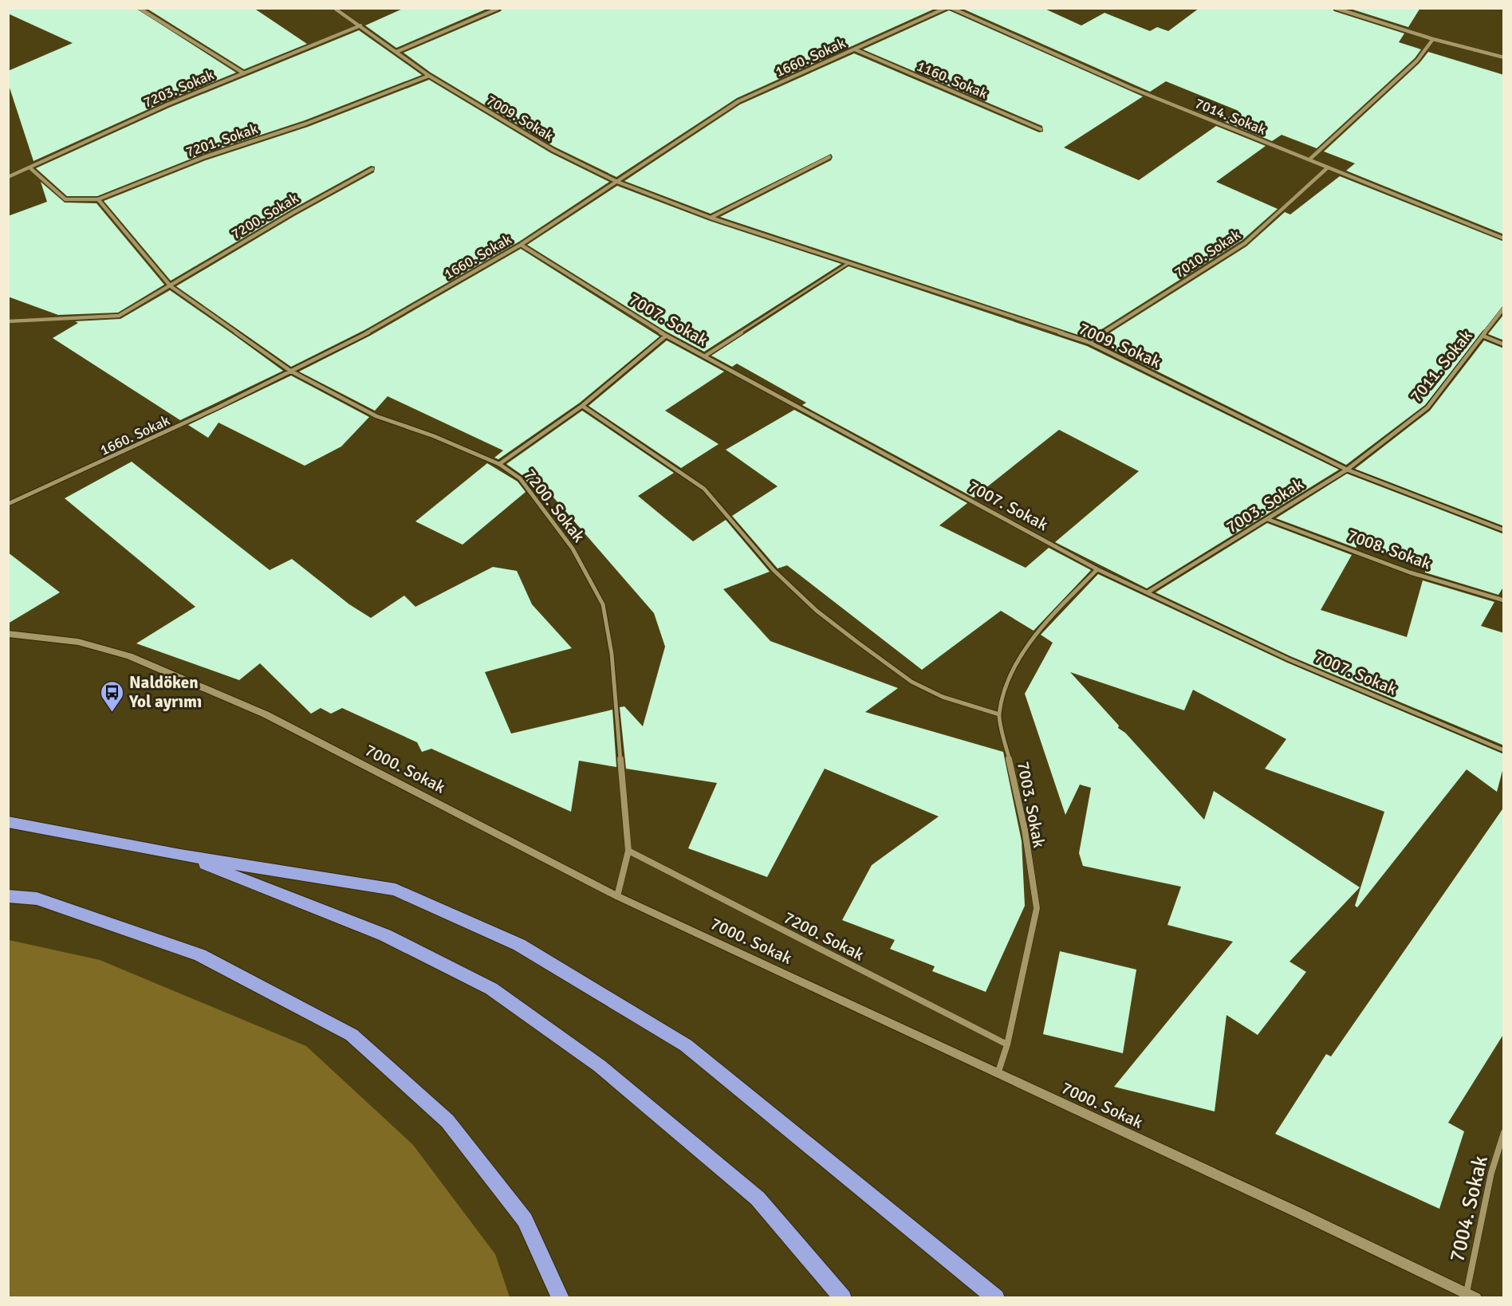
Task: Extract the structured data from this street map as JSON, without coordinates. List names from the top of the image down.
{
  "streets": {
    "street": [
      "1660. Sokak",
      "1160. Sokak",
      "7203. Sokak",
      "7014. Sokak",
      "7009. Sokak",
      "7201. Sokak",
      "7200. Sokak",
      "7010. Sokak",
      "7007. Sokak",
      "7011. Sokak",
      "7003. Sokak",
      "7008. Sokak",
      "7000. Sokak",
      "7004. Sokak"
    ]
  },
  "crossings": [
    ["1660. Sokak", "1160. Sokak"],
    ["1660. Sokak", "7009. Sokak"],
    ["1660. Sokak", "7200. Sokak"],
    ["1660. Sokak", "7007. Sokak"],
    ["7203. Sokak", "7009. Sokak"],
    ["7203. Sokak", "7201. Sokak"],
    ["7014. Sokak", "7010. Sokak"],
    ["7009. Sokak", "7201. Sokak"],
    ["7009. Sokak", "7010. Sokak"],
    ["7009. Sokak", "7011. Sokak"],
    ["7009. Sokak", "7003. Sokak"],
    ["7201. Sokak", "7200. Sokak"],
    ["7200. Sokak", "7003. Sokak"],
    ["7200. Sokak", "7000. Sokak"],
    ["7007. Sokak", "7003. Sokak"],
    ["7011. Sokak", "7003. Sokak"],
    ["7003. Sokak", "7008. Sokak"],
    ["7003. Sokak", "7000. Sokak"],
    ["7000. Sokak", "7004. Sokak"]
  ],
  "places": {
    "bus stop": ["Naldöken Yol ayrımı"]
  }
}
